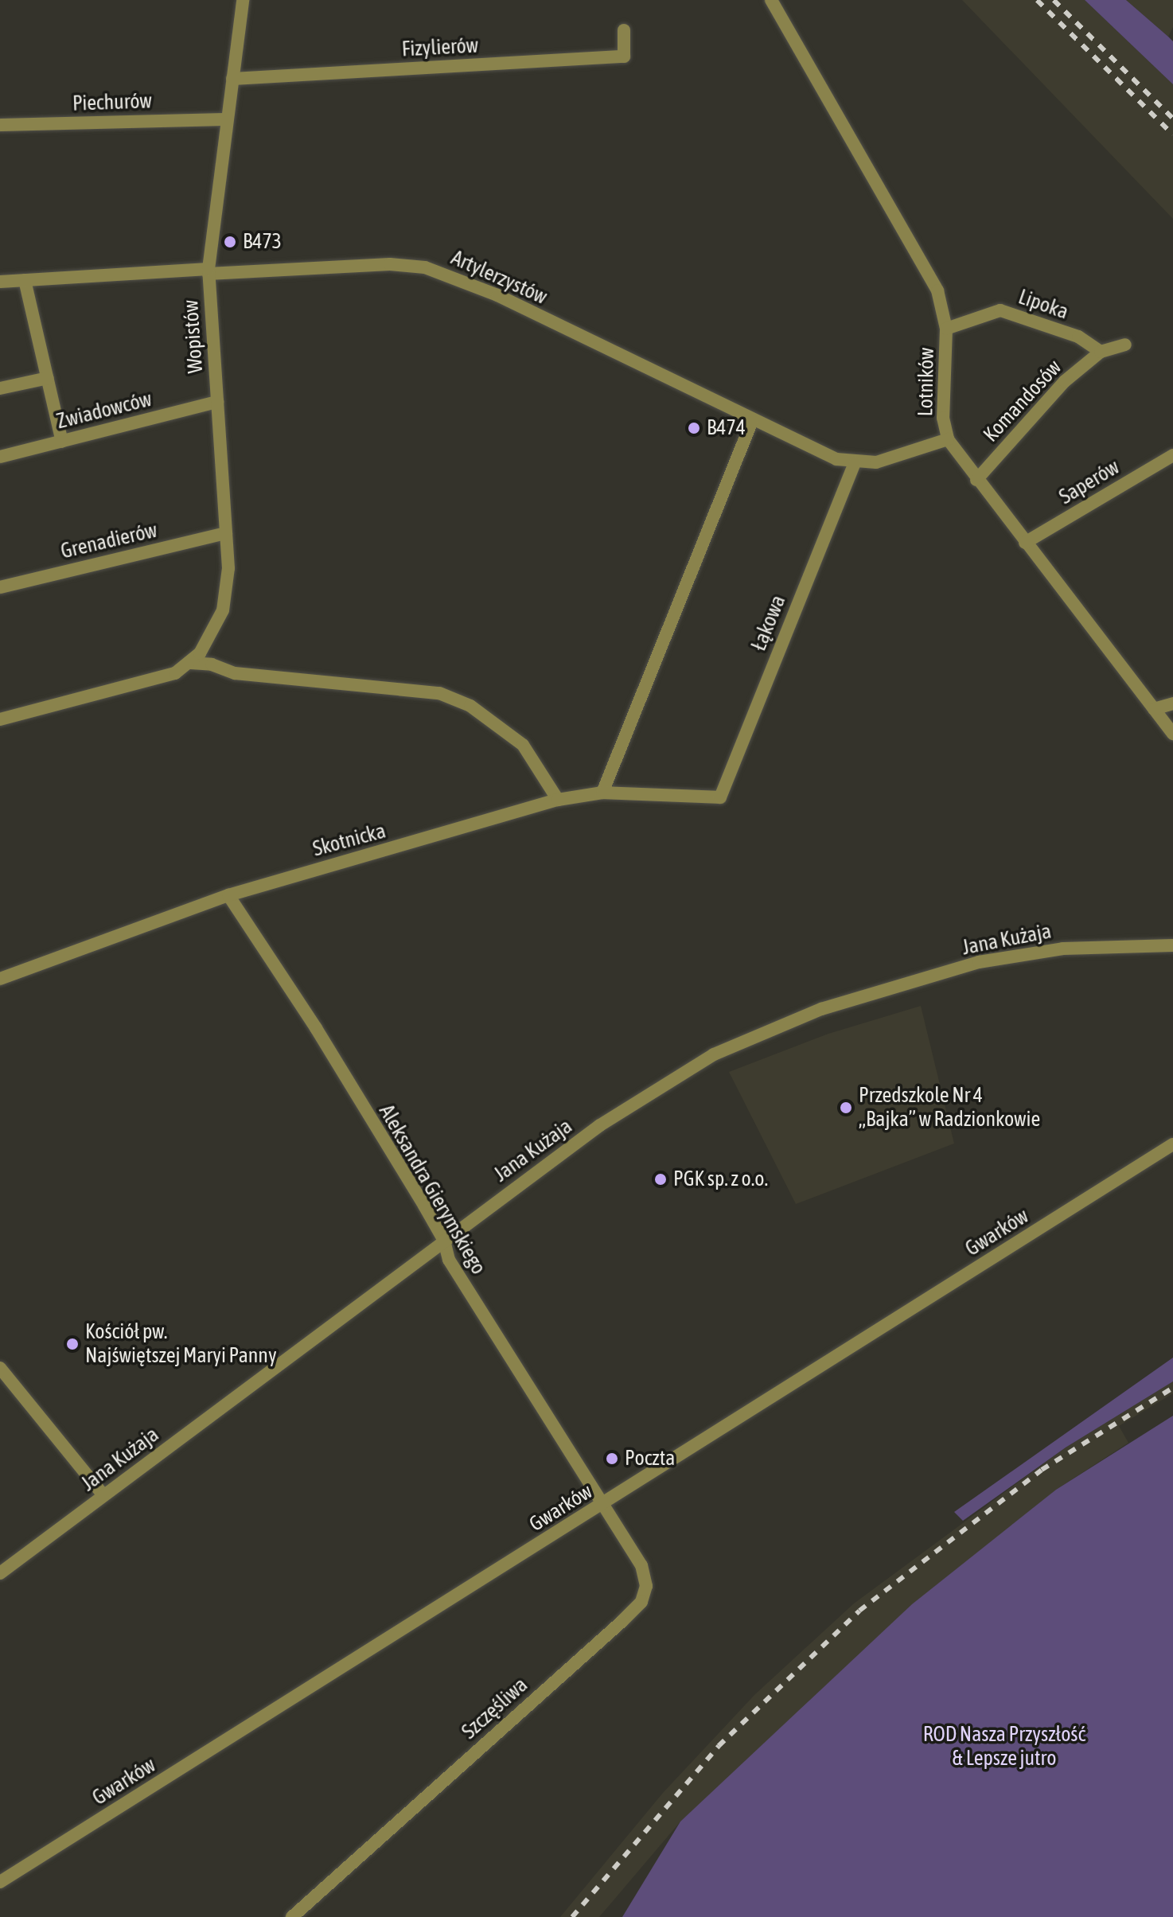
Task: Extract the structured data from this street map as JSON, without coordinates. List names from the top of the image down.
{
  "streets": {
    "street": [
      "Fizylierów",
      "Piechurów",
      "Artylerzystów",
      "Lipoka",
      "Wopistów",
      "Lotników",
      "Komandosów",
      "Zwiadowców",
      "Saperów",
      "Grenadierów",
      "Łąkowa",
      "Skotnicka",
      "Jana Kużaja",
      "Aleksandra Gierymskiego",
      "Gwarków",
      "Szczęśliwa"
    ]
  },
  "crossings": [
    ["Fizylierów", "Wopistów"],
    ["Piechurów", "Wopistów"],
    ["Artylerzystów", "Wopistów"],
    ["Artylerzystów", "Lotników"],
    ["Artylerzystów", "Łąkowa"],
    ["Lipoka", "Lotników"],
    ["Lipoka", "Komandosów"],
    ["Wopistów", "Zwiadowców"],
    ["Wopistów", "Grenadierów"],
    ["Lotników", "Komandosów"],
    ["Lotników", "Saperów"],
    ["Łąkowa", "Skotnicka"],
    ["Skotnicka", "Aleksandra Gierymskiego"],
    ["Jana Kużaja", "Aleksandra Gierymskiego"],
    ["Aleksandra Gierymskiego", "Gwarków"],
    ["Aleksandra Gierymskiego", "Szczęśliwa"],
    ["Gwarków", "Szczęśliwa"]
  ],
  "parks": ["ROD Nasza Przyszłość & Lepsze jutro"],
  "places": [
    "B473",
    "B474",
    "Przedszkole Nr 4 „Bajka” w Radzionkowie",
    "PGK sp. z o.o.",
    "Kościół pw. Najświętszej Maryi Panny",
    "Poczta"
  ]
}
